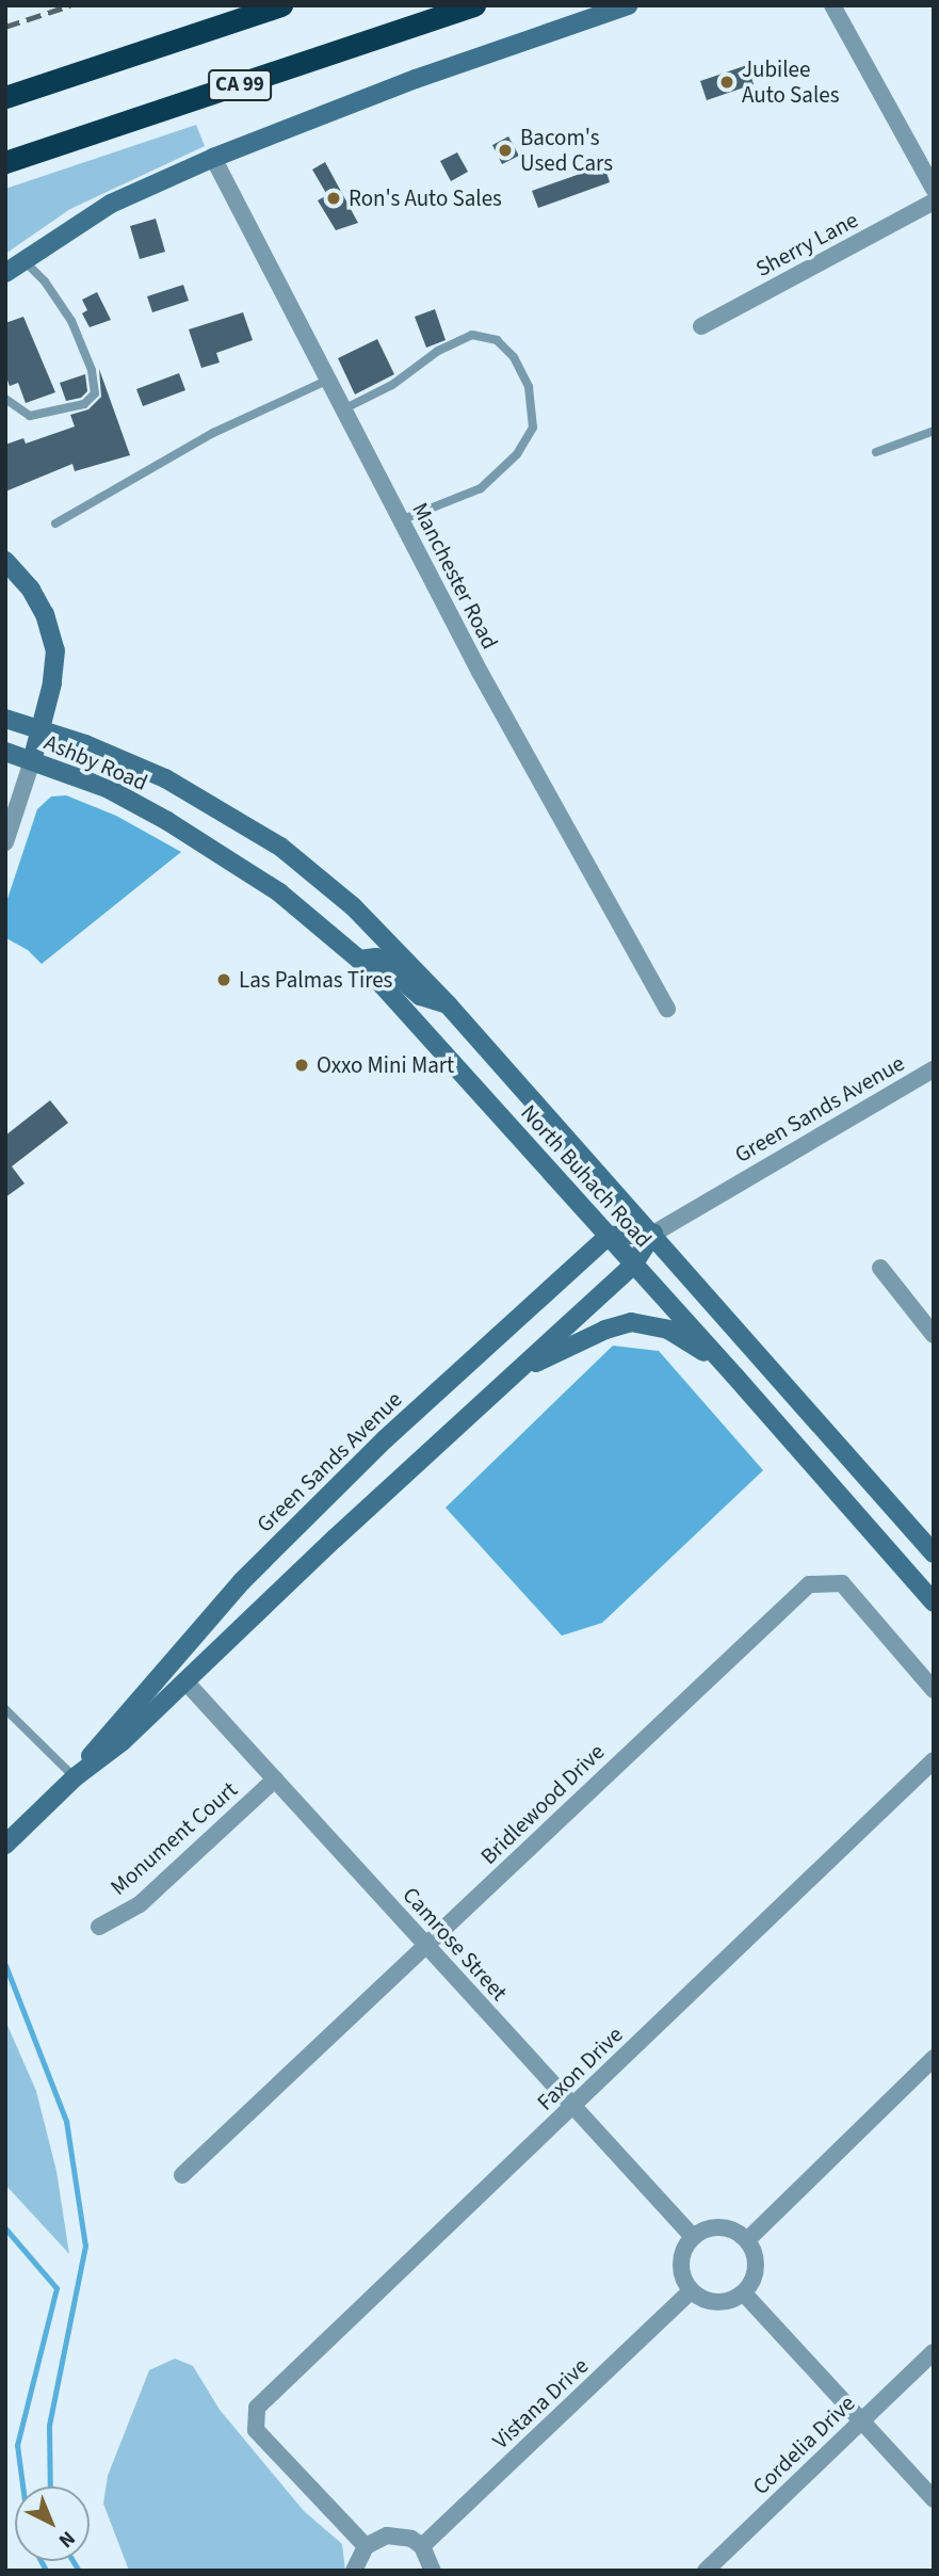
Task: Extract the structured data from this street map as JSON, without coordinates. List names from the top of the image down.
{
  "streets": {
    "highway": ["CA 99"],
    "main road": ["Ashby Road", "Green Sands Avenue", "North Buhach Road"],
    "street": [
      "Sherry Lane",
      "Manchester Road",
      "Bridlewood Drive",
      "Monument Court",
      "Camrose Street",
      "Faxon Drive",
      "Vistana Drive",
      "Cordelia Drive"
    ]
  },
  "crossings": [
    ["Ashby Road", "North Buhach Road"],
    ["Green Sands Avenue", "North Buhach Road"],
    ["Green Sands Avenue", "Camrose Street"],
    ["Bridlewood Drive", "Camrose Street"],
    ["Monument Court", "Camrose Street"],
    ["Camrose Street", "Faxon Drive"],
    ["Camrose Street", "Vistana Drive"]
  ],
  "places": [
    "Jubilee Auto Sales",
    "Bacom's Used Cars",
    "Ron's Auto Sales",
    "Las Palmas Tires",
    "Oxxo Mini Mart"
  ],
  "north": "bottom right"
}
